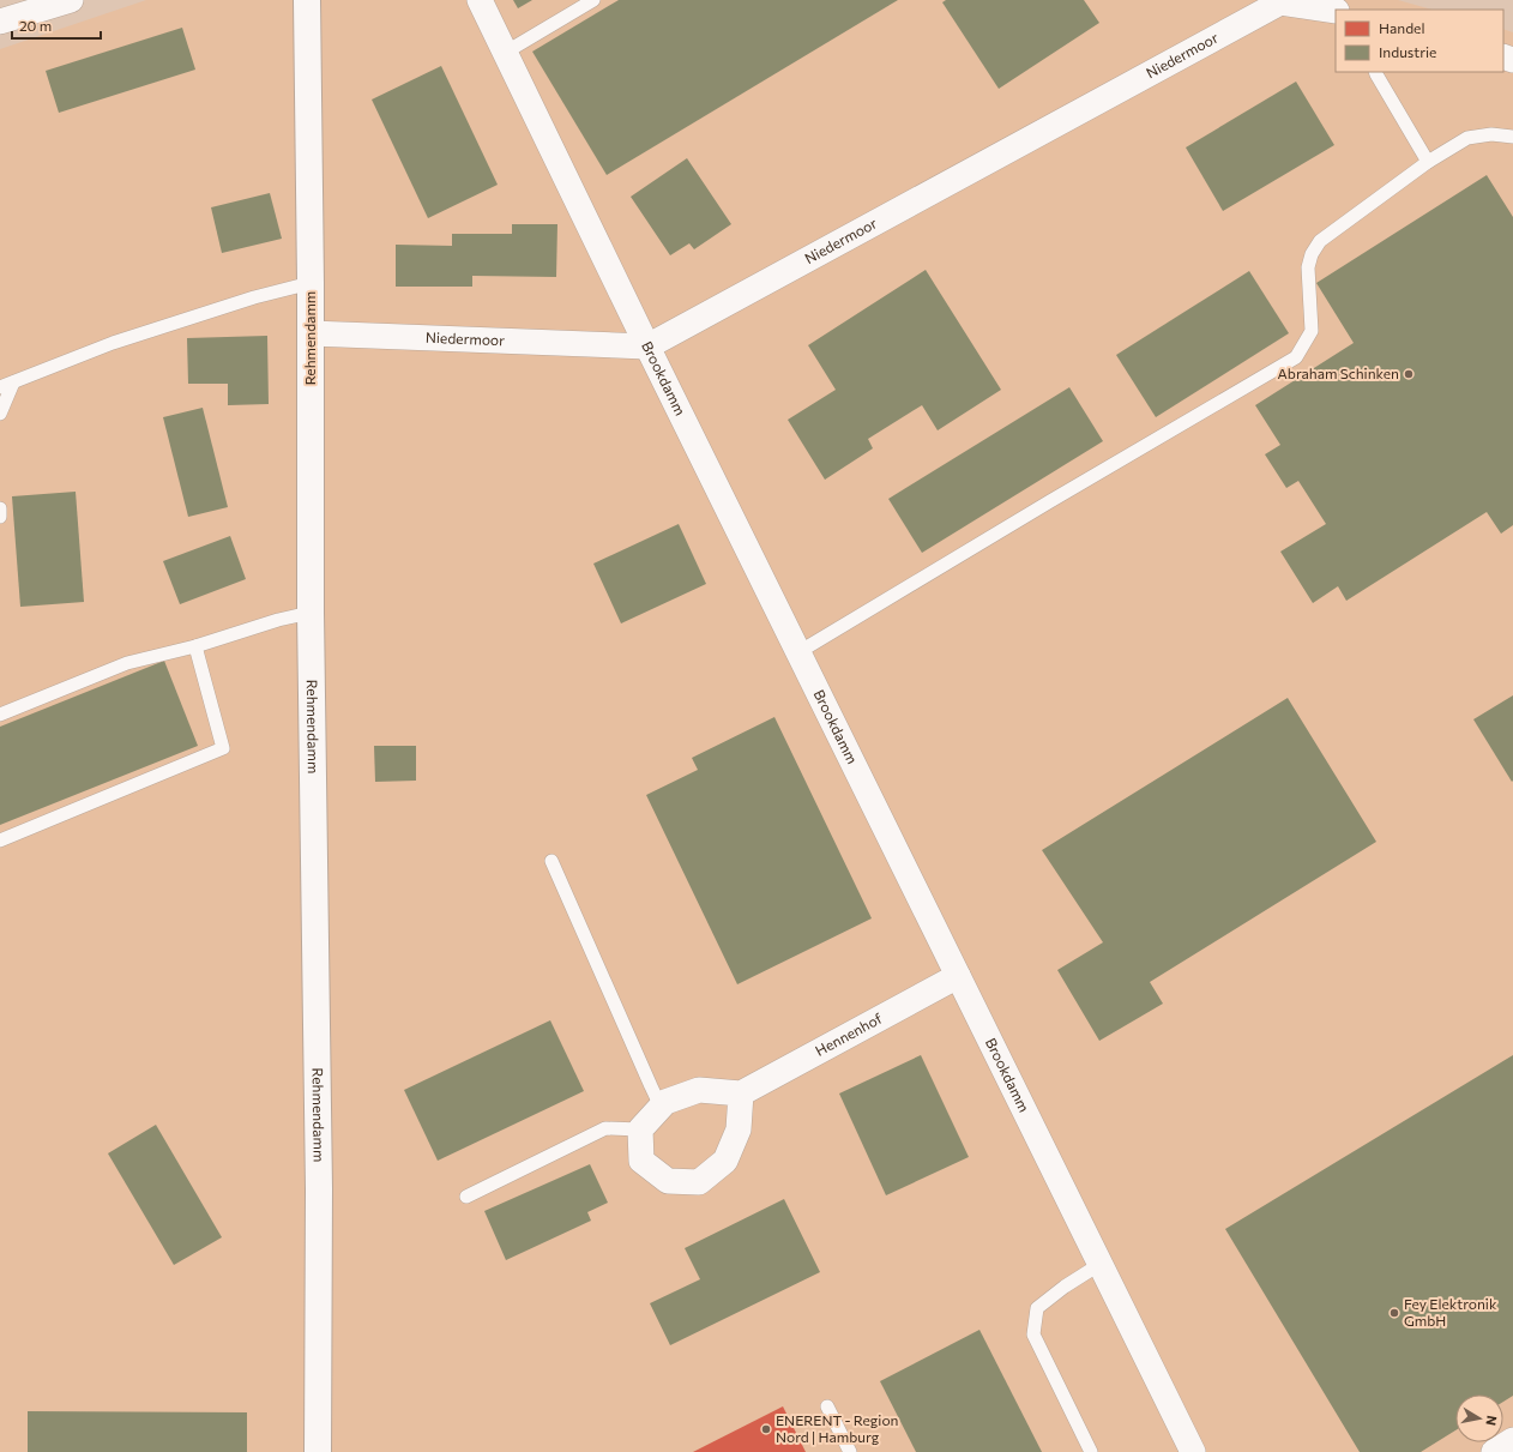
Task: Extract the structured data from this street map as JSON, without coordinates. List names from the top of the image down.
{
  "streets": {
    "street": [
      "Niedermoor",
      "Rehmendamm",
      "Brookdamm",
      "Hennenhof"
    ]
  },
  "crossings": [
    ["Niedermoor", "Rehmendamm"],
    ["Niedermoor", "Brookdamm"],
    ["Brookdamm", "Hennenhof"]
  ],
  "places": ["Abraham Schinken", "Fey Elektronik GmbH", "ENERENT - Region Nord | Hamburg"],
  "legend": ["Handel", "Industrie"],
  "scale_bar": "20 m",
  "north": "right"
}
